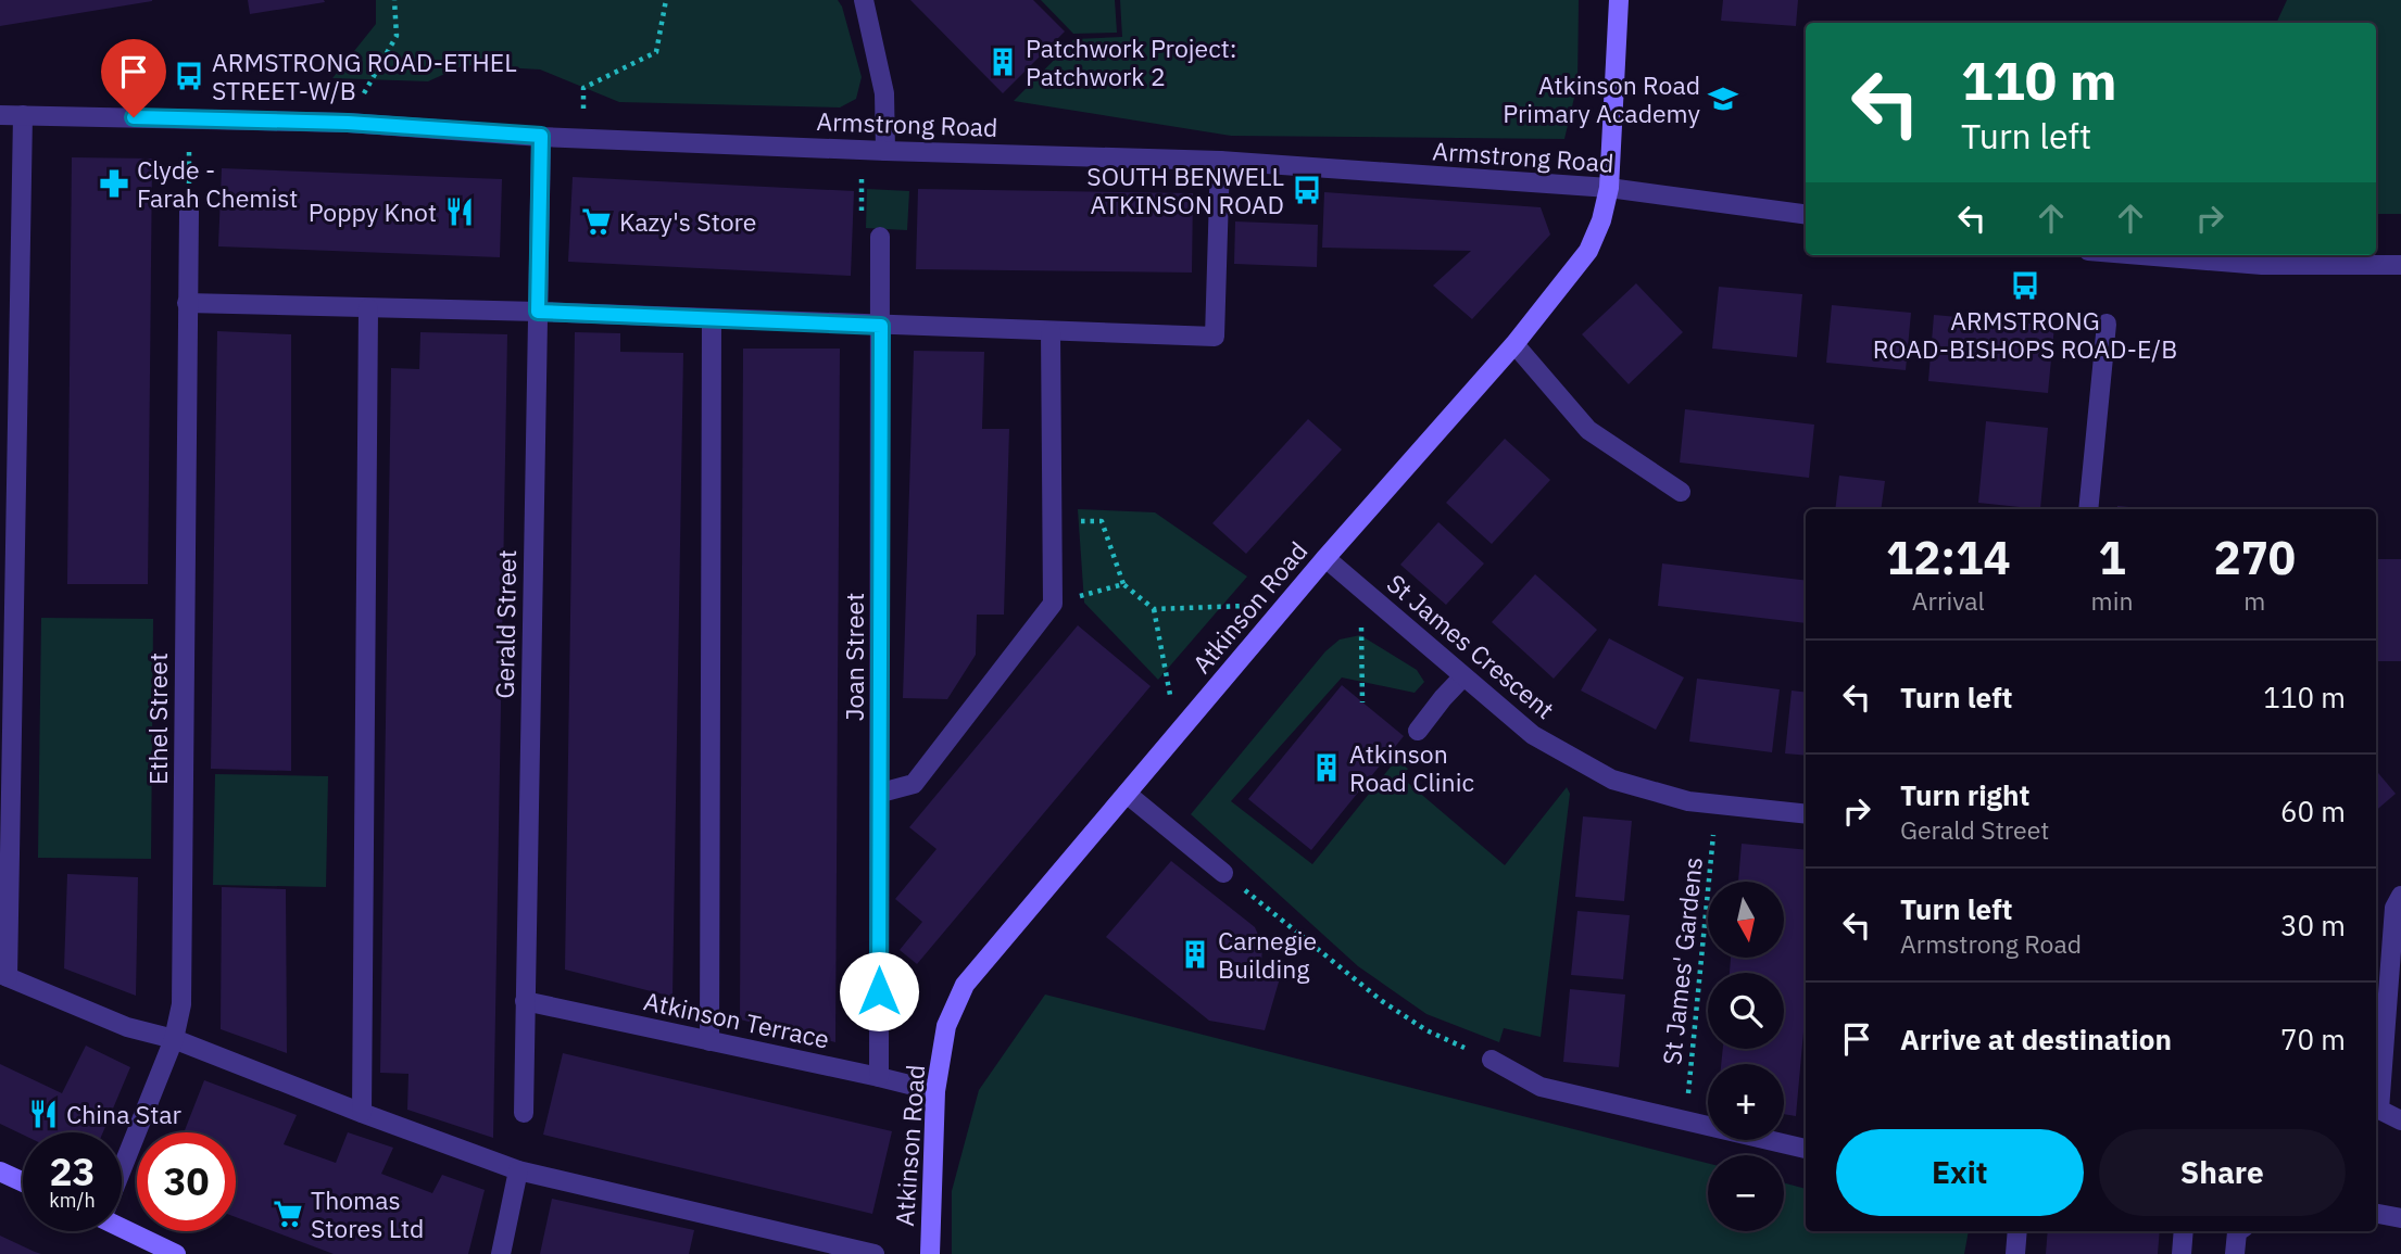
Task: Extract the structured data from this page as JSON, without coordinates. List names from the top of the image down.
{
  "streets": {
    "main road": ["Atkinson Road"],
    "street": [
      "Armstrong Road",
      "Gerald Street",
      "St James Crescent",
      "Joan Street",
      "Ethel Street",
      "Atkinson Terrace"
    ],
    "path": ["St James' Gardens"]
  },
  "crossings": [
    ["Armstrong Road", "Atkinson Road"],
    ["Armstrong Road", "Gerald Street"],
    ["Atkinson Road", "St James Crescent"],
    ["Atkinson Road", "Atkinson Terrace"],
    ["Gerald Street", "Atkinson Terrace"],
    ["St James Crescent", "St James' Gardens"],
    ["Joan Street", "Atkinson Terrace"]
  ],
  "places": {
    "building": ["Patchwork Project: Patchwork 2", "Atkinson Road Clinic", "Carnegie Building"],
    "bus stop": ["ARMSTRONG ROAD-ETHEL STREET-W/B", "SOUTH BENWELL ATKINSON ROAD", "ARMSTRONG ROAD-BISHOPS ROAD-E/B"],
    "school or university": ["Atkinson Road Primary Academy"],
    "pharmacy": ["Clyde - Farah Chemist"],
    "restaurant": ["Poppy Knot", "China Star"],
    "supermarket": ["Kazy's Store", "Thomas Stores Ltd"]
  },
  "north": "bottom",
  "page": {
    "turn": ["110 m", "Turn left"],
    "eta": [
      "12:14",
      "Arrival",
      "1",
      "min",
      "270",
      "m"
    ],
    "list": [
      {
        "name": "Turn left",
        "value": "110 m"
      },
      {
        "name": "Turn right",
        "note": "Gerald Street",
        "value": "60 m"
      },
      {
        "name": "Turn left",
        "note": "Armstrong Road",
        "value": "30 m"
      },
      {
        "name": "Arrive at destination",
        "value": "70 m"
      }
    ],
    "map_buttons": ["+", "−"],
    "buttons": ["Exit", "Share"],
    "speed": "23 km/h",
    "limit": "30"
  }
}
